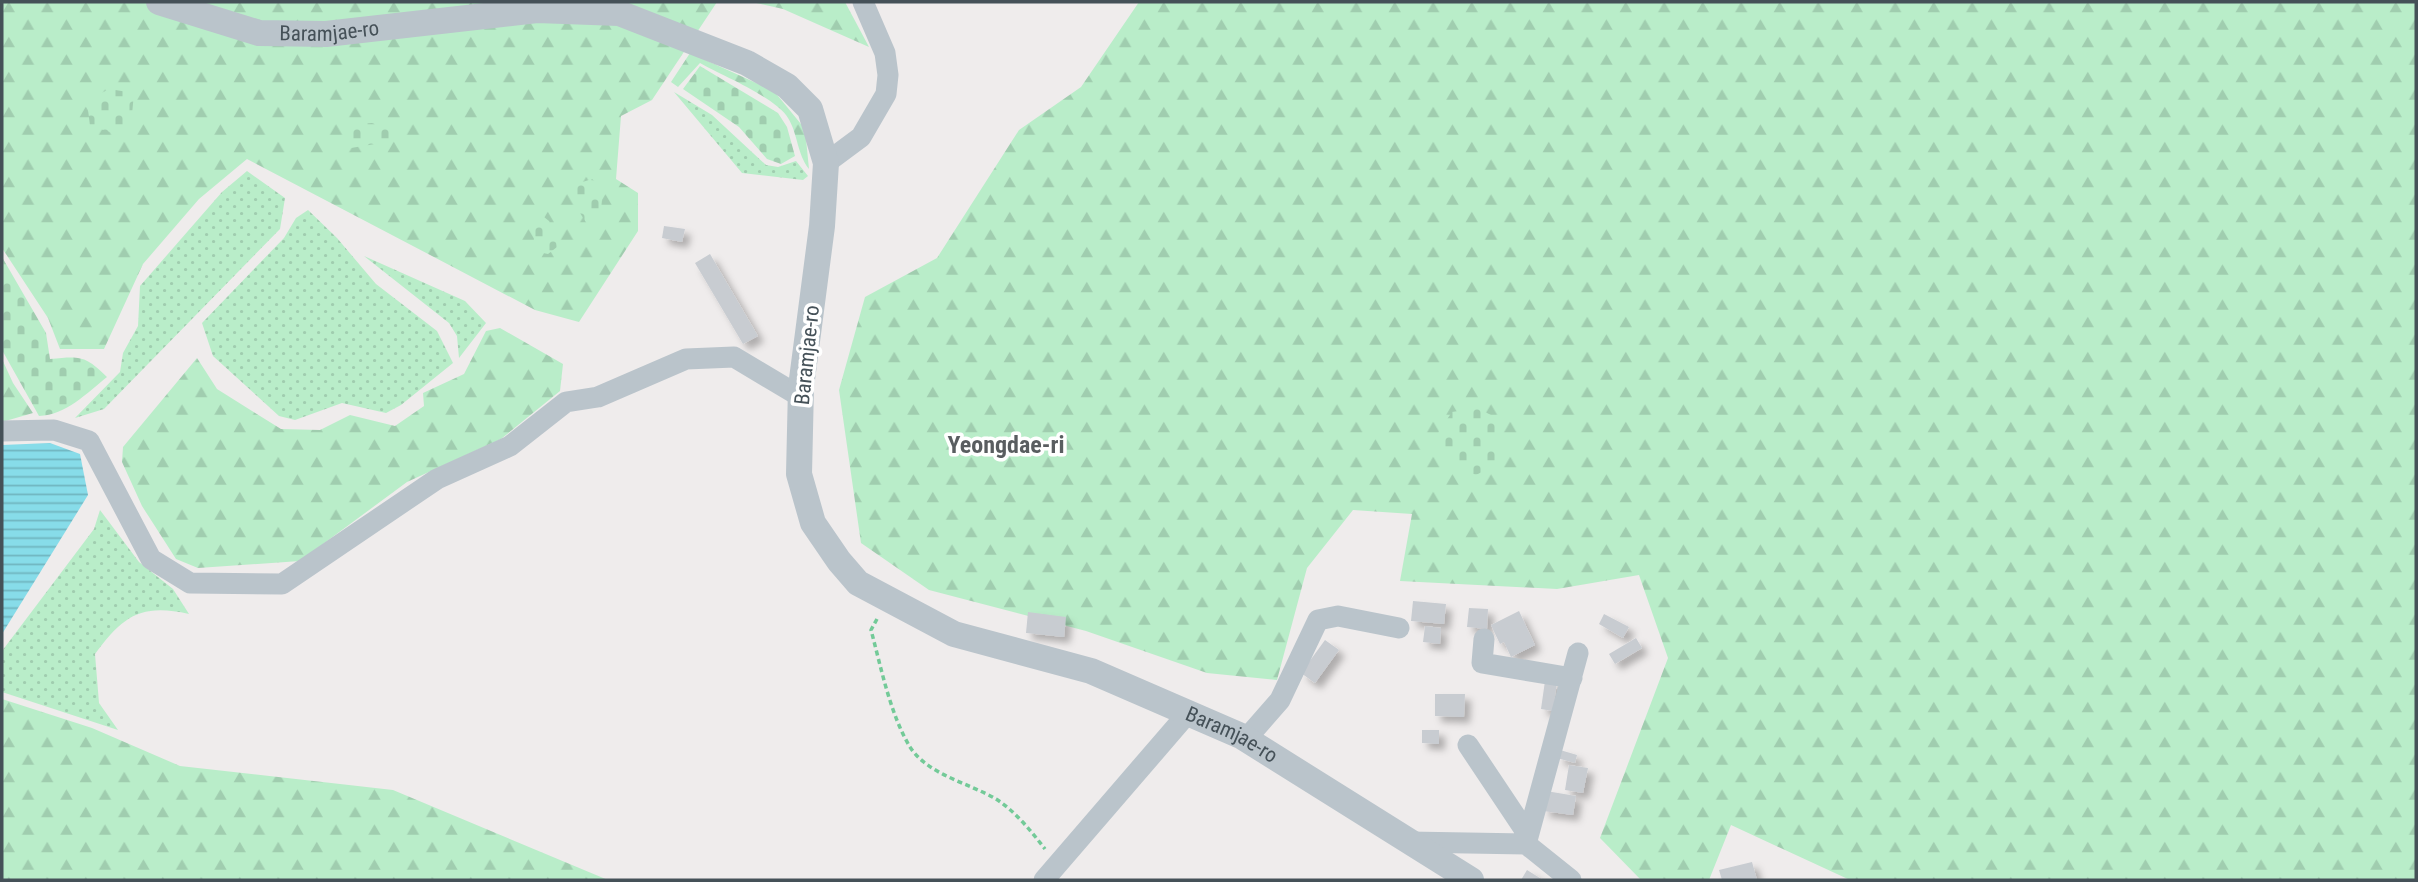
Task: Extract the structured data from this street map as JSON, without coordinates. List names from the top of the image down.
{
  "streets": {
    "street": ["Baramjae-ro"]
  },
  "districts": ["Yeongdae-ri"]
}
